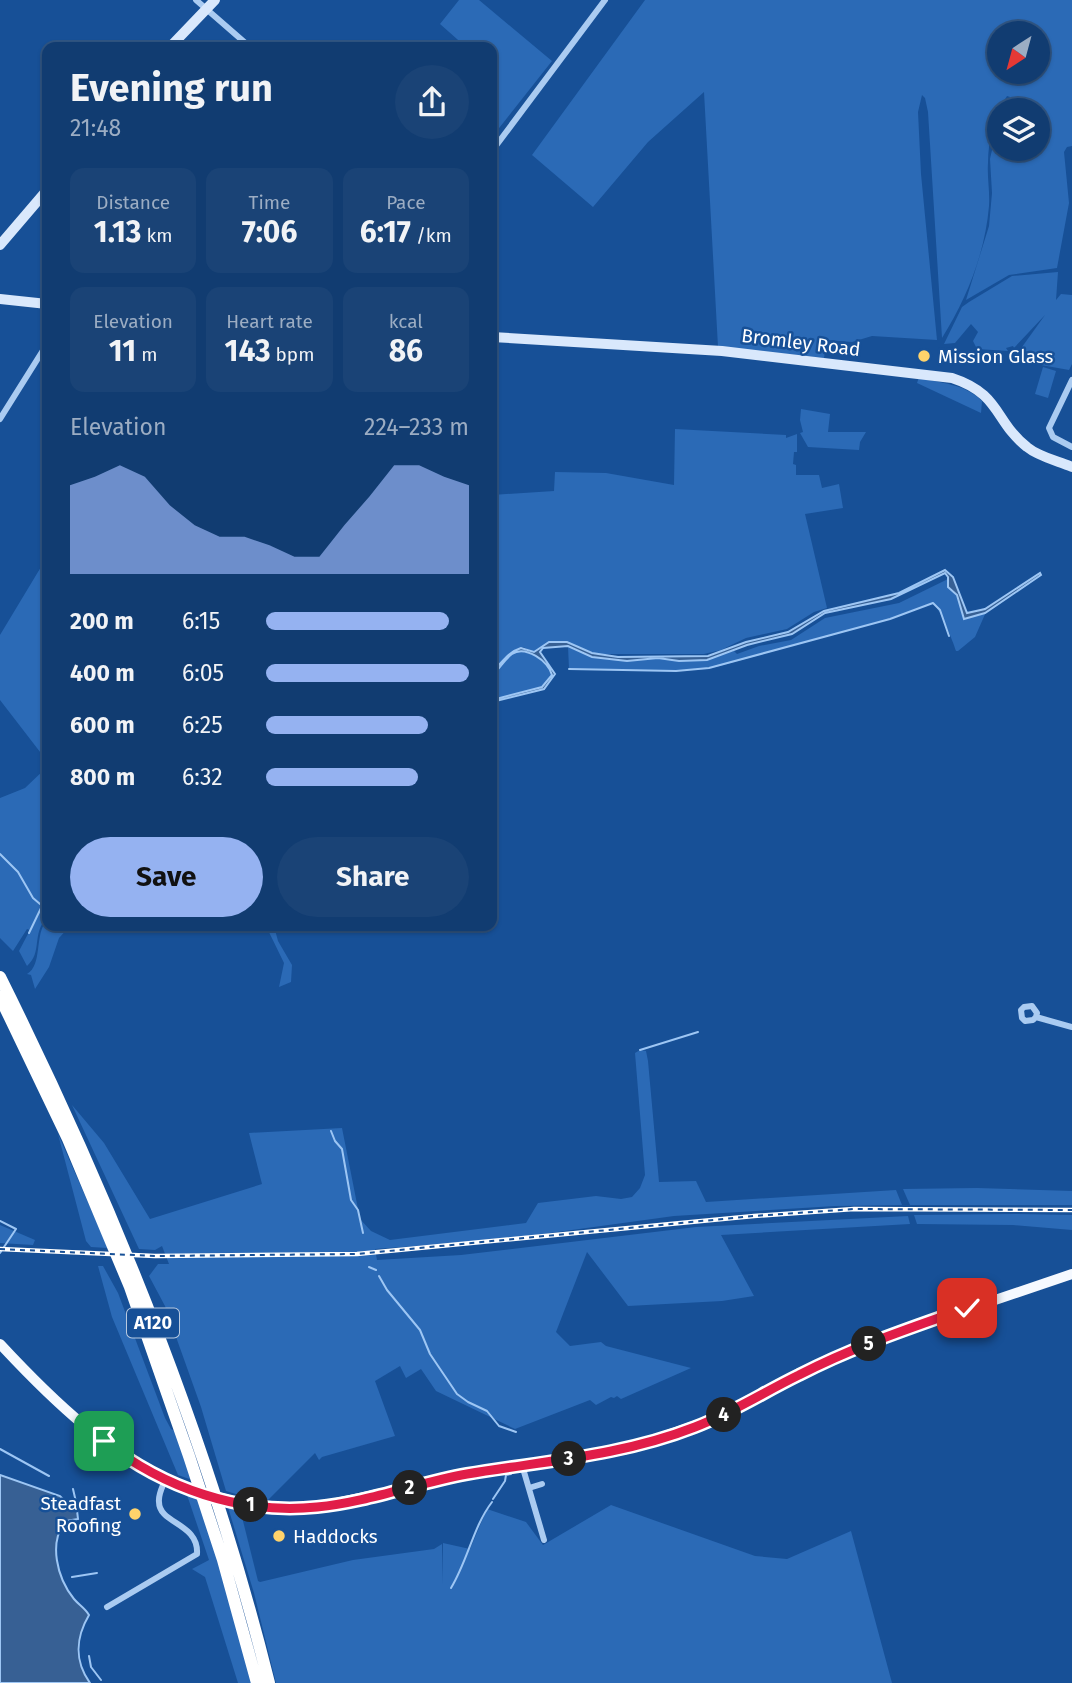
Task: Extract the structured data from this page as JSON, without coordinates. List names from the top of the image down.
{
  "streets": {
    "highway": ["A120"],
    "street": ["Bromley Road"]
  },
  "places": ["Mission Glass", "Steadfast Roofing", "Haddocks"],
  "north": "bottom left",
  "page": {
    "heading": ["Evening run", "21:48"],
    "stats": [
      ["Distance", "1.13 km"],
      ["Time", "7:06"],
      ["Pace", "6:17 /km"],
      ["Elevation", "11 m"],
      ["Heart rate", "143 bpm"],
      ["kcal", "86"]
    ],
    "chart": ["Elevation", "224–233 m"],
    "list": [
      {
        "name": "200 m",
        "note": "6:15"
      },
      {
        "name": "400 m",
        "note": "6:05"
      },
      {
        "name": "600 m",
        "note": "6:25"
      },
      {
        "name": "800 m",
        "note": "6:32"
      }
    ],
    "buttons": ["Save", "Share"],
    "pins": [
      "5",
      "4",
      "3",
      "2",
      "1"
    ]
  }
}
